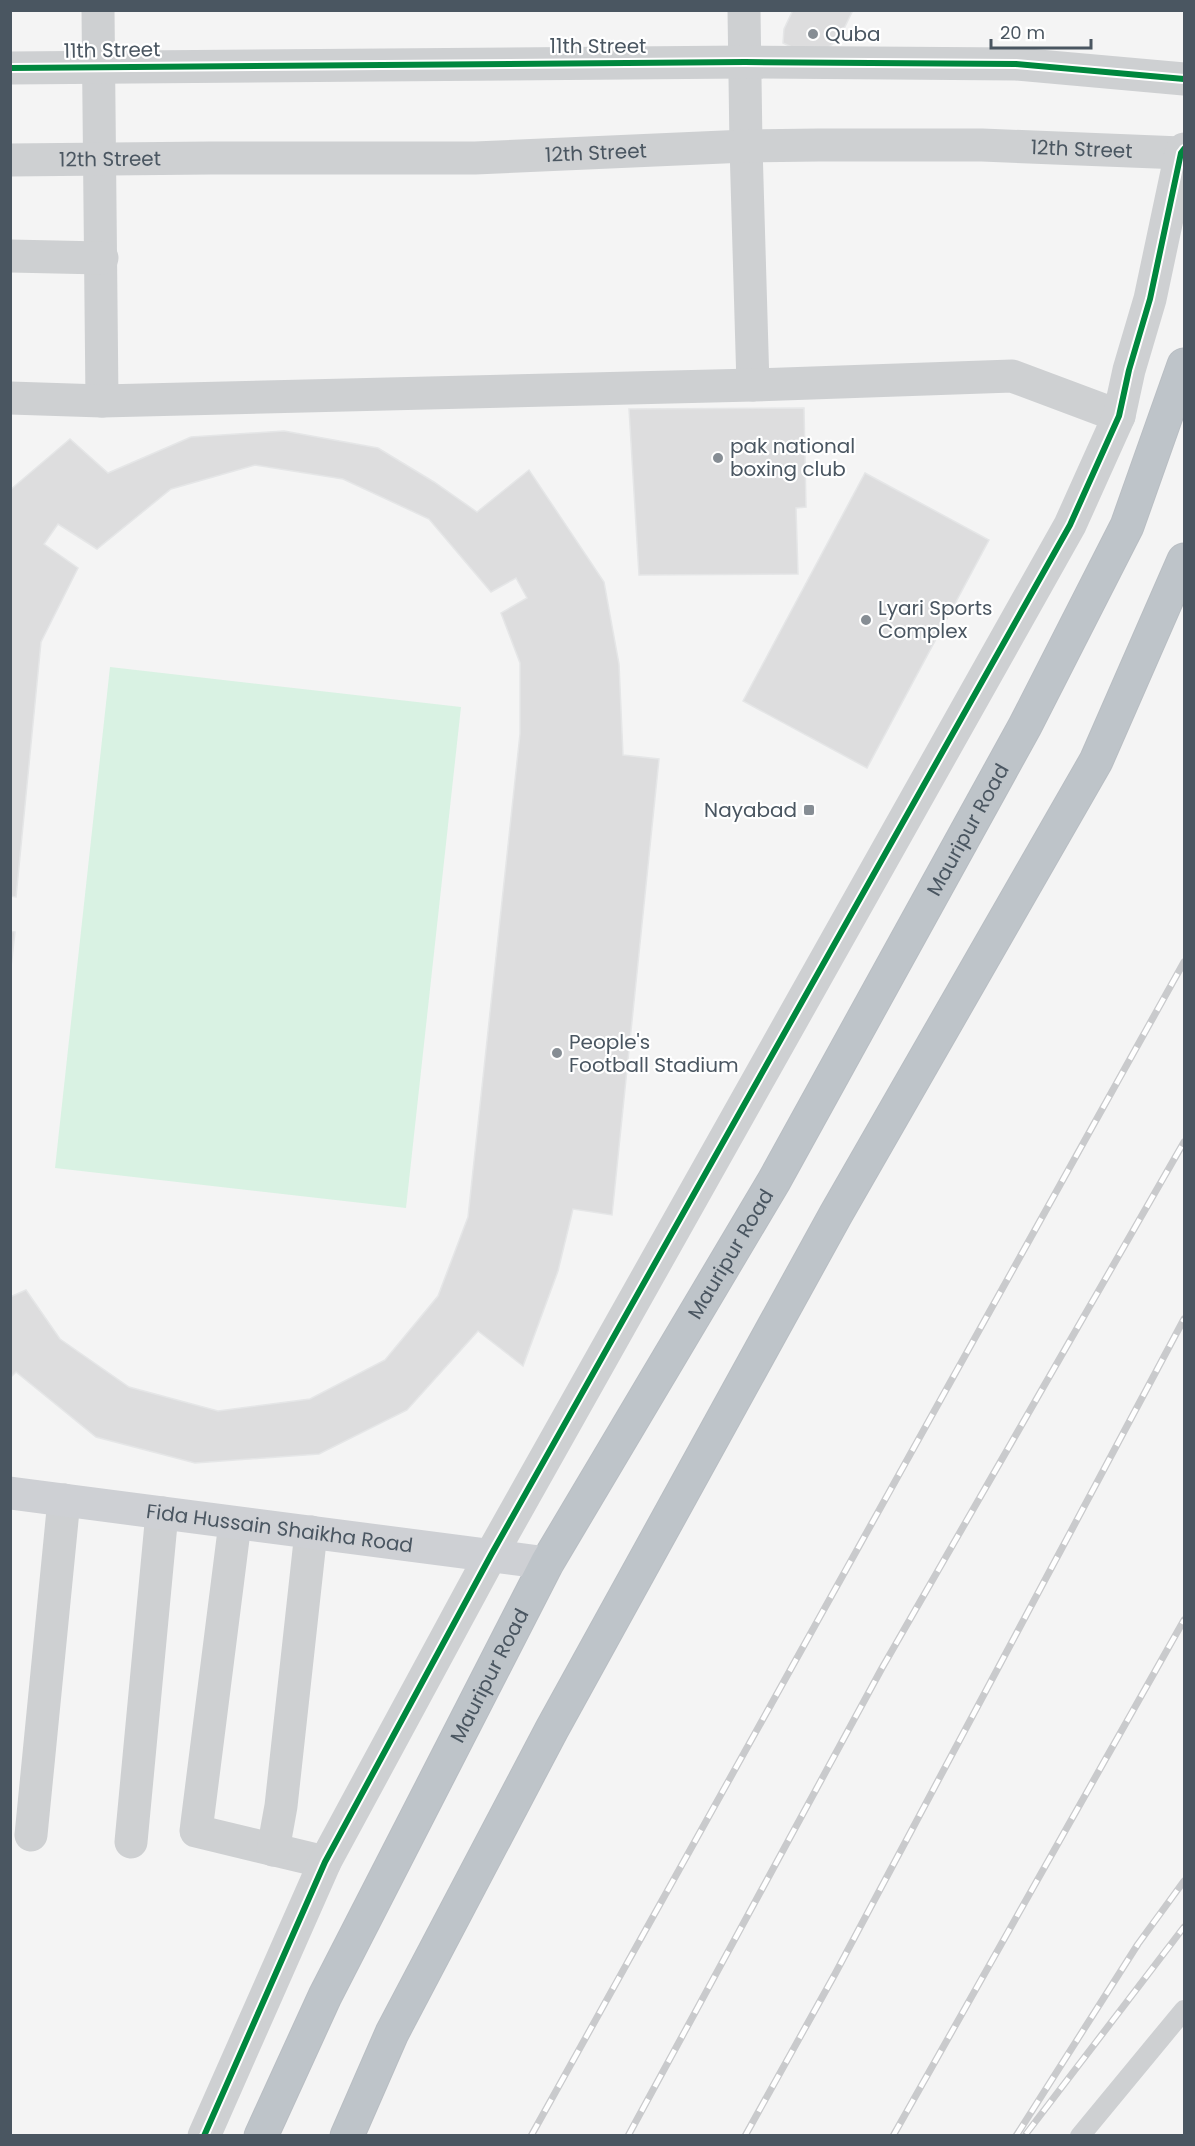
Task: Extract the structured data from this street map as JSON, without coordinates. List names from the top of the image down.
{
  "streets": {
    "highway": ["Mauripur Road"],
    "street": ["11th Street", "12th Street", "Fida Hussain Shaikha Road"]
  },
  "crossings": [
    ["Mauripur Road", "Fida Hussain Shaikha Road"]
  ],
  "places": {
    "other": [
      "Quba",
      "pak national boxing club",
      "Lyari Sports Complex",
      "People's Football Stadium"
    ],
    "transit": ["Nayabad"]
  },
  "scale_bar": "20 m"
}
